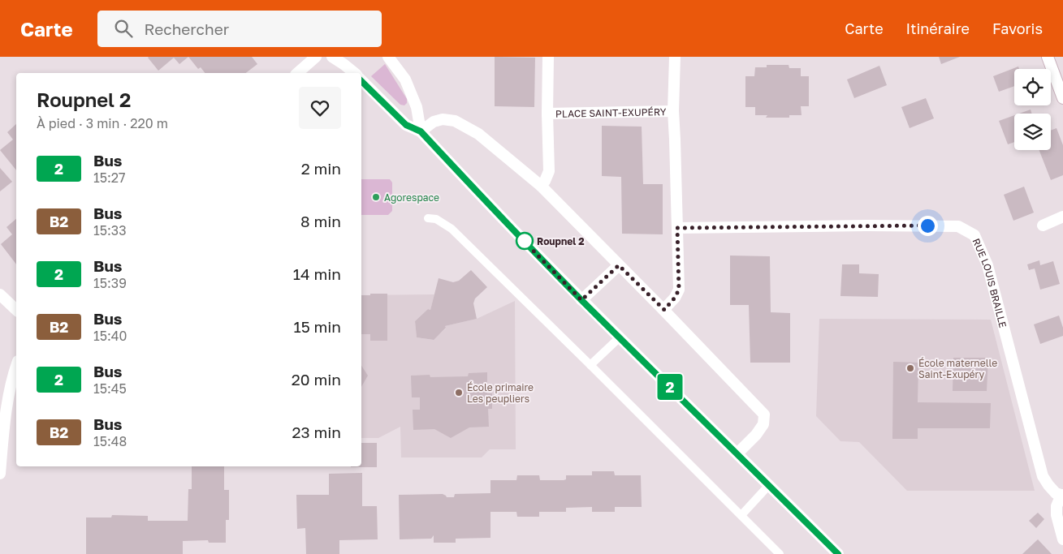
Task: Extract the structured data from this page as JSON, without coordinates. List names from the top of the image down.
{
  "streets": {
    "street": ["PLACE SAINT-EXUPÉRY", "RUE LOUIS BRAILLE"]
  },
  "crossings": [
    ["PLACE SAINT-EXUPÉRY", "RUE LOUIS BRAILLE"]
  ],
  "places": [
    "Agorespace",
    "Roupnel 2",
    "École maternelle Saint-Exupéry",
    "École primaire Les peupliers"
  ],
  "lines": ["bus line 2"],
  "page": {
    "header": "Carte",
    "search": "Rechercher",
    "nav": ["Carte", "Itinéraire", "Favoris"],
    "on_map": "2",
    "heading": ["Roupnel 2", "À pied · 3 min · 220 m"],
    "list": [
      {
        "mark": "2",
        "name": "Bus",
        "note": "15:27",
        "value": "2 min"
      },
      {
        "mark": "B2",
        "name": "Bus",
        "note": "15:33",
        "value": "8 min"
      },
      {
        "mark": "2",
        "name": "Bus",
        "note": "15:39",
        "value": "14 min"
      },
      {
        "mark": "B2",
        "name": "Bus",
        "note": "15:40",
        "value": "15 min"
      },
      {
        "mark": "2",
        "name": "Bus",
        "note": "15:45",
        "value": "20 min"
      },
      {
        "mark": "B2",
        "name": "Bus",
        "note": "15:48",
        "value": "23 min"
      }
    ]
  }
}
